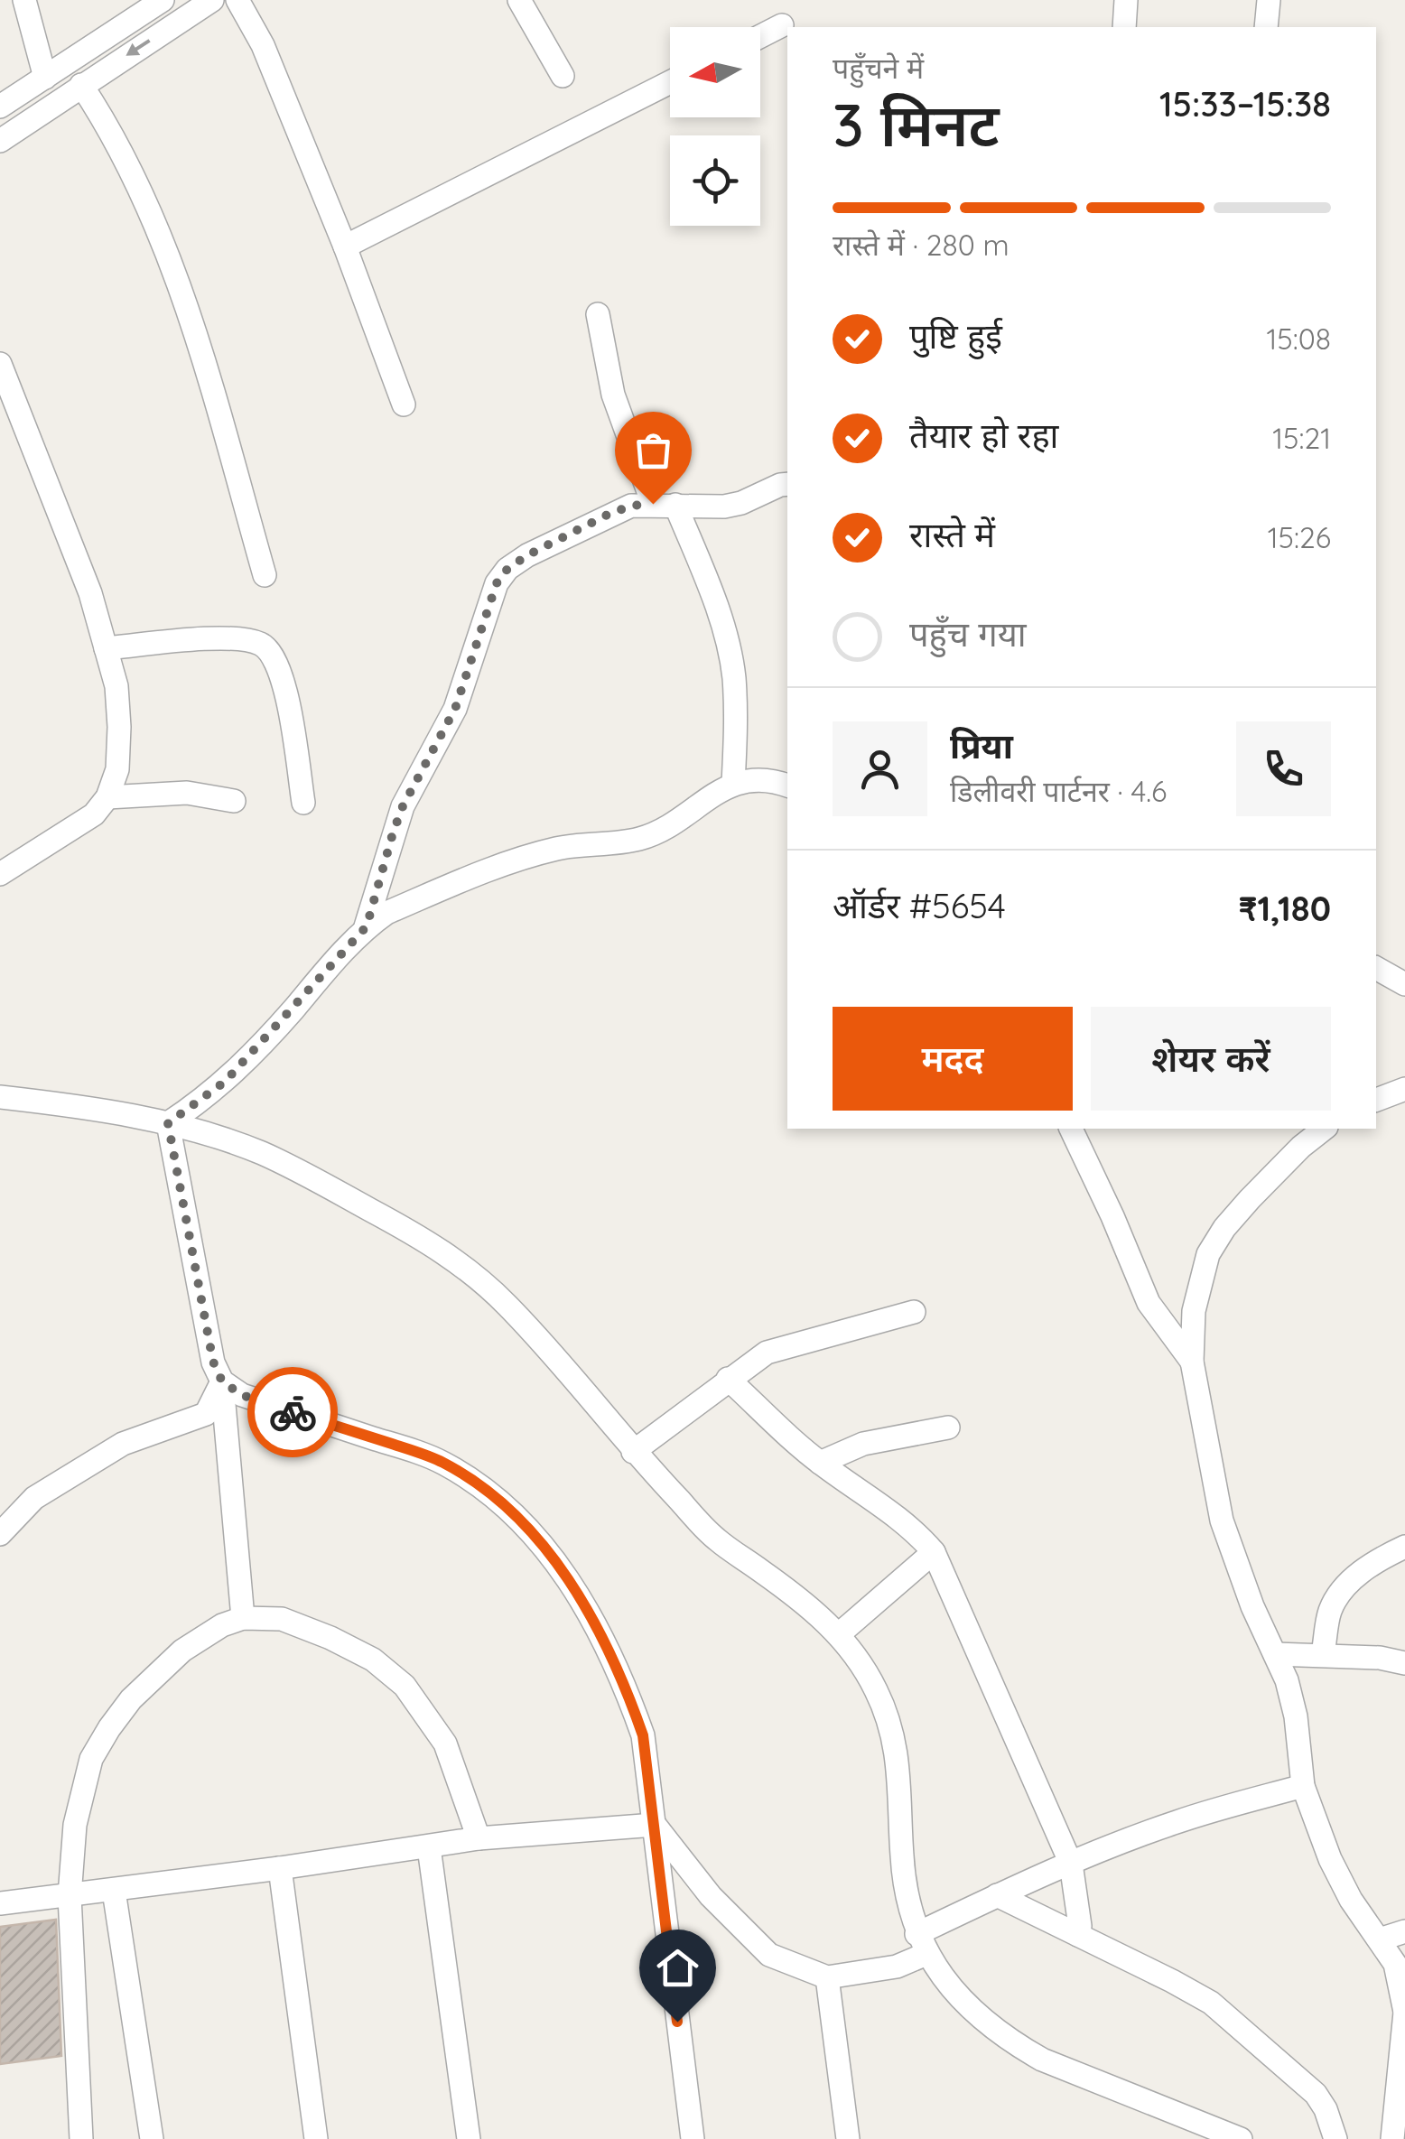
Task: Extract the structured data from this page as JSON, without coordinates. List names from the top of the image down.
{
  "north": "left",
  "page": {
    "heading": ["3 मिनट", "पहुँचने में", "15:33–15:38"],
    "panel": [
      "प्रिया",
      "डिलीवरी पार्टनर · 4.6",
      "ऑर्डर #5654",
      "₹1,180"
    ],
    "bar": "रास्ते में · 280 m",
    "list": [
      ["पुष्टि हुई", "15:08"],
      ["तैयार हो रहा", "15:21"],
      ["रास्ते में", "15:26"],
      "पहुँच गया"
    ],
    "buttons": ["मदद", "शेयर करें"]
  }
}
